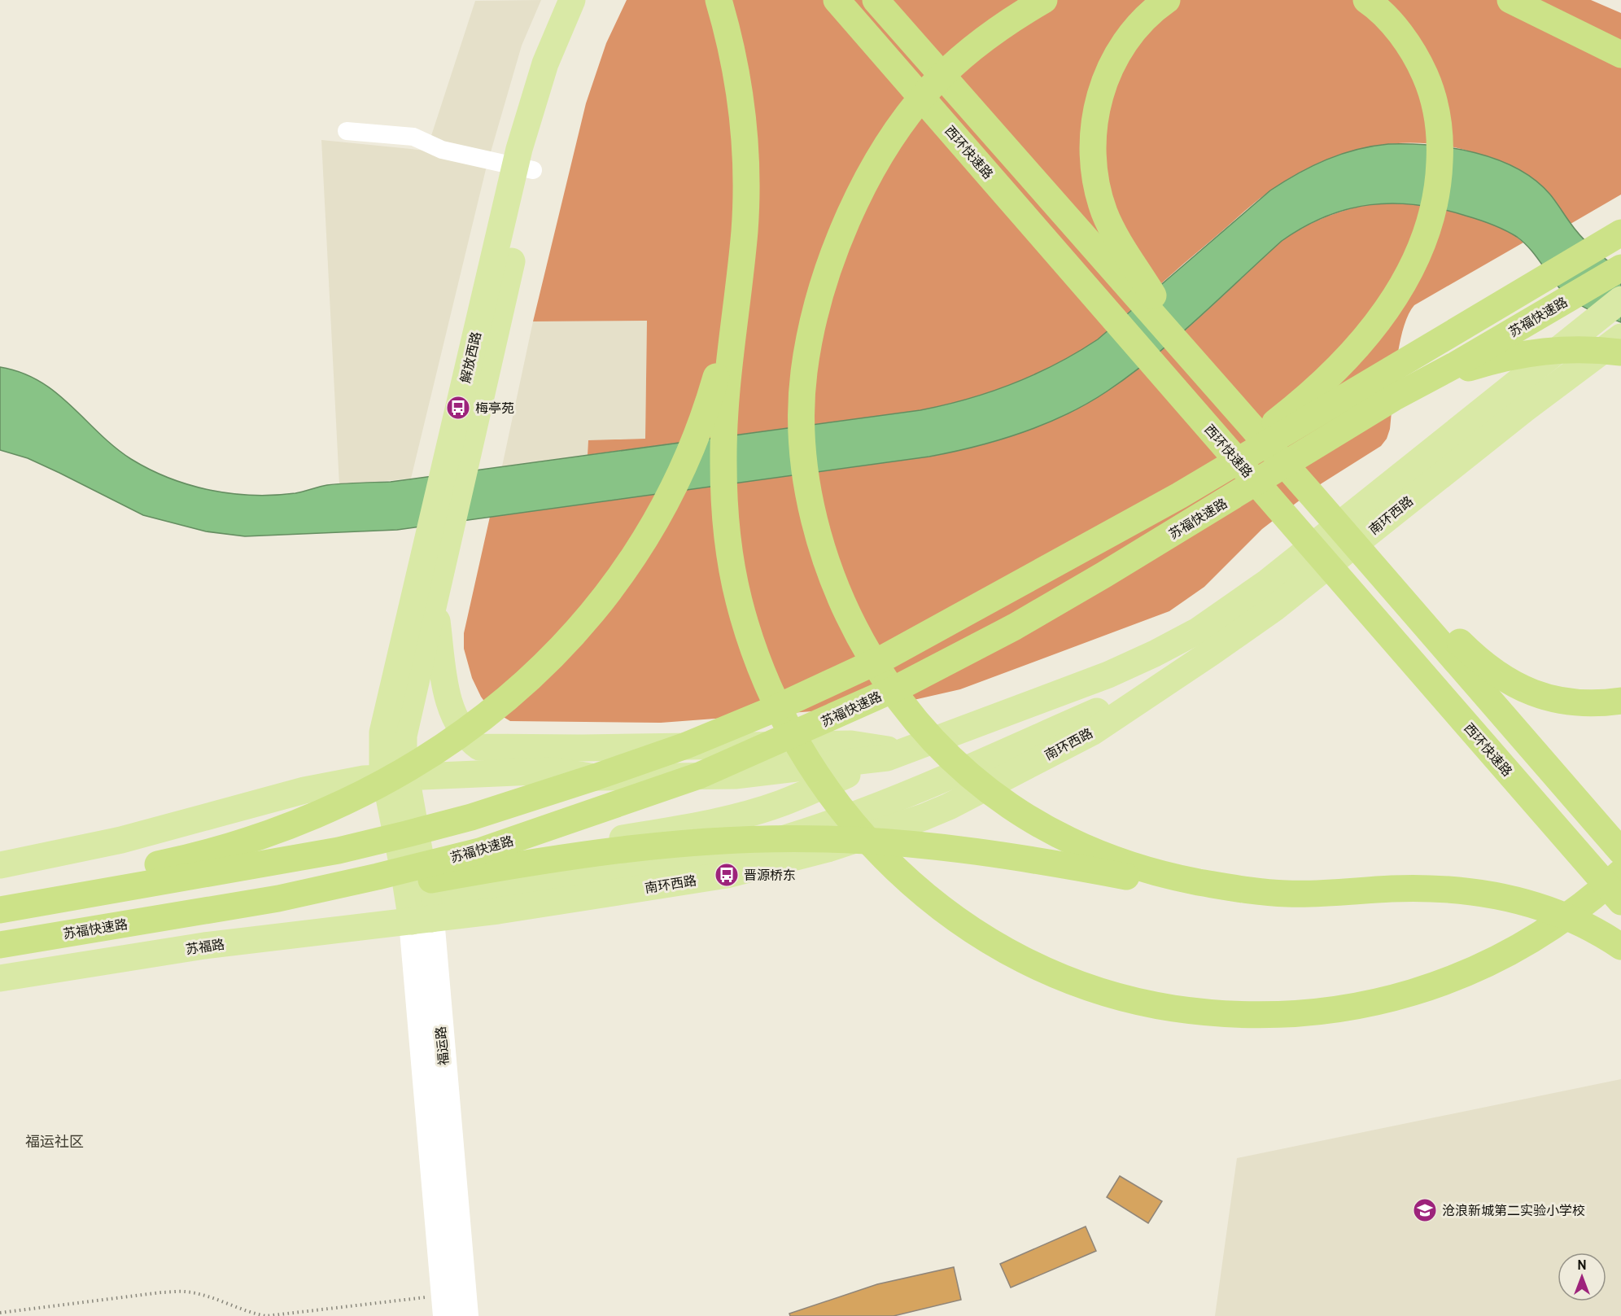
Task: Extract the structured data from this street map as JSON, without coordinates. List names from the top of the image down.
{
  "streets": {
    "highway": ["西环快速路", "苏福快速路"],
    "main road": [
      "解放西路",
      "南环西路",
      "苏福路",
      "福运路"
    ]
  },
  "crossings": [
    ["解放西路", "南环西路"],
    ["解放西路", "福运路"],
    ["南环西路", "苏福路"],
    ["南环西路", "福运路"],
    ["苏福路", "福运路"]
  ],
  "districts": ["福运社区"],
  "places": {
    "bus stop": ["梅亭苑", "晋源桥东"],
    "school or university": ["沧浪新城第二实验小学校"]
  },
  "north": "top"
}
